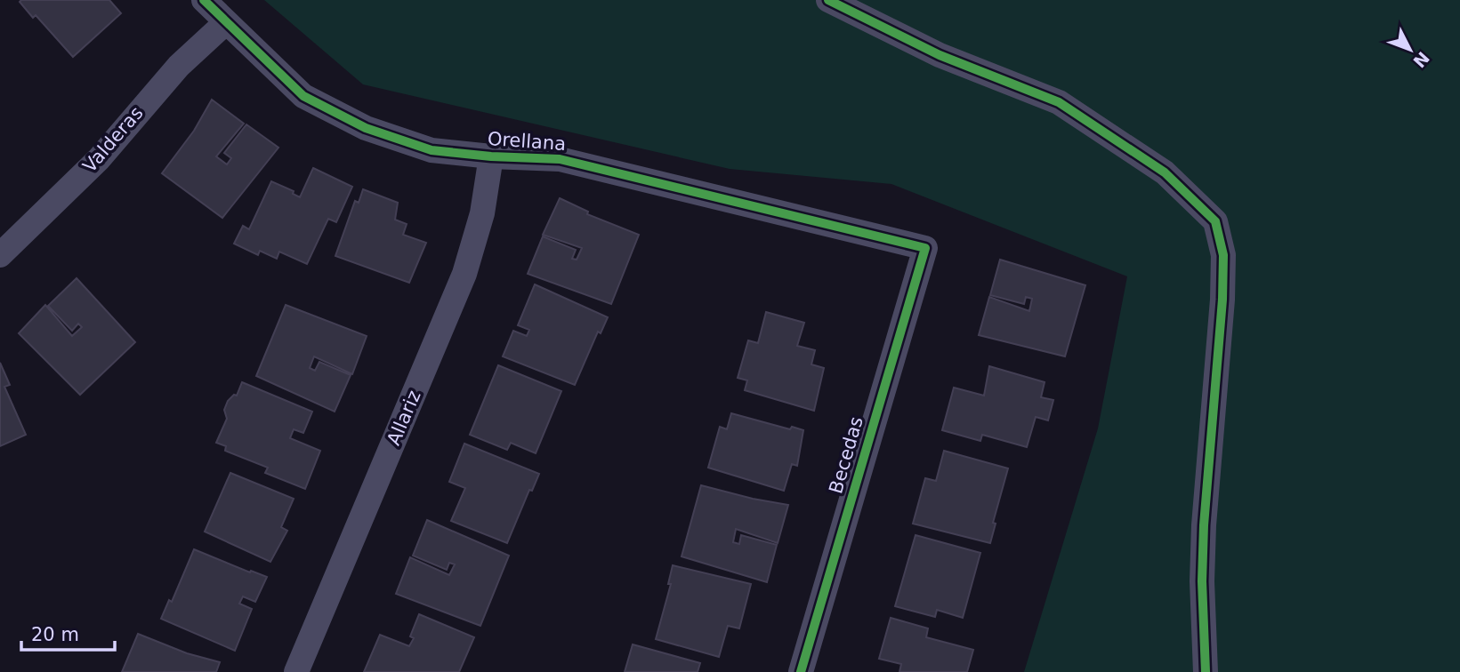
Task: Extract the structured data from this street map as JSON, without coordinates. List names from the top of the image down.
{
  "streets": {
    "street": [
      "Valderas",
      "Orellana",
      "Allariz",
      "Becedas"
    ]
  },
  "crossings": [
    ["Valderas", "Orellana"],
    ["Orellana", "Allariz"],
    ["Orellana", "Becedas"]
  ],
  "scale_bar": "20 m",
  "north": "bottom right"
}
